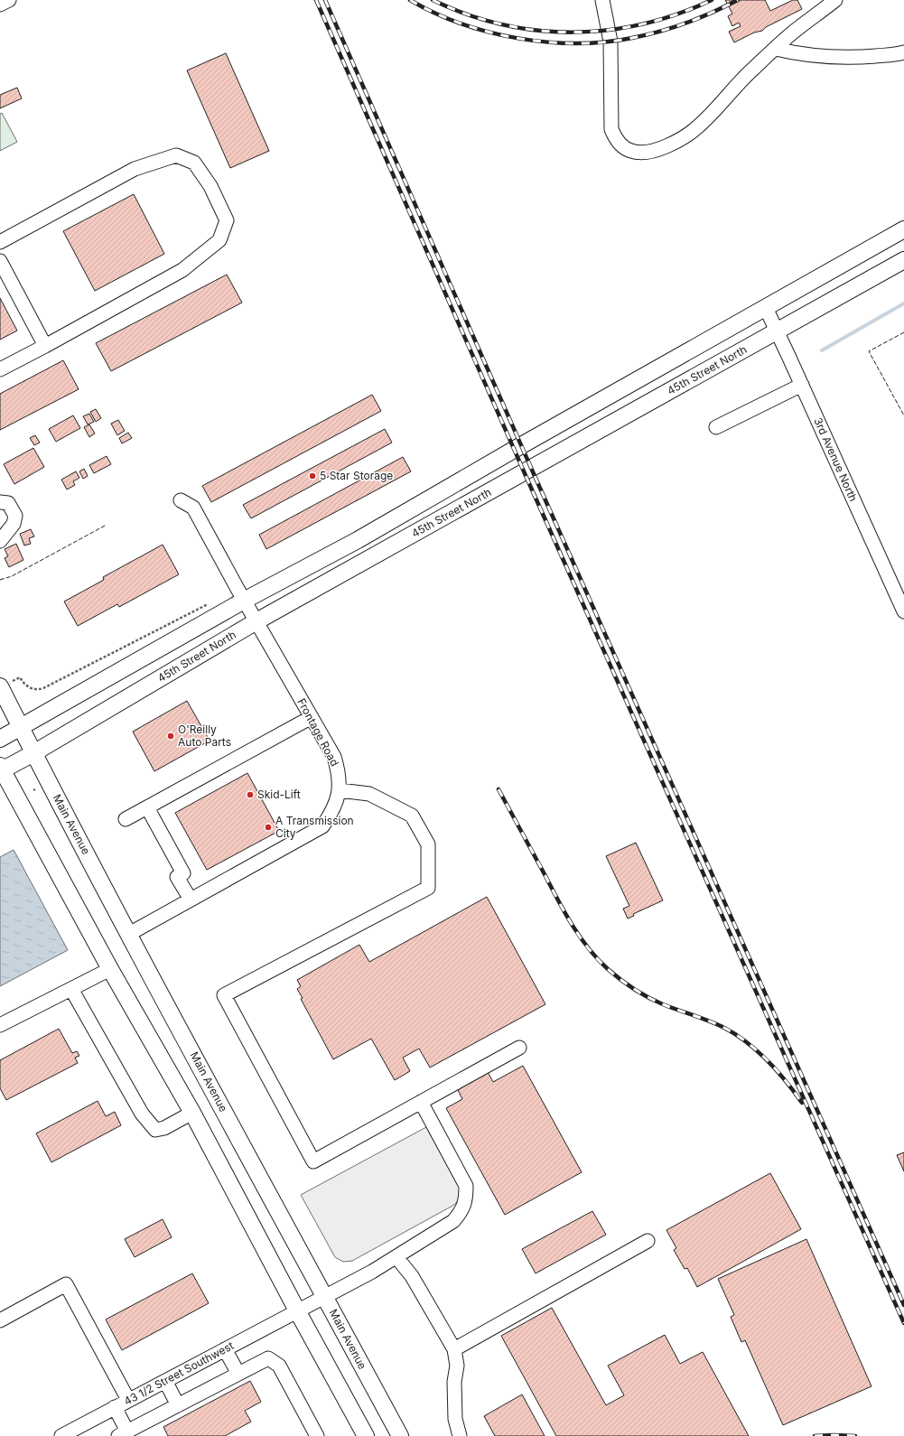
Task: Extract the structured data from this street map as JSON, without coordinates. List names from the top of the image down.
{
  "streets": {
    "main road": ["45th Street North", "Main Avenue"],
    "street": ["3rd Avenue North", "Frontage Road", "43 1/2 Street Southwest"]
  },
  "crossings": [
    ["45th Street North", "3rd Avenue North"],
    ["45th Street North", "Frontage Road"],
    ["45th Street North", "Main Avenue"],
    ["Frontage Road", "Main Avenue"],
    ["Main Avenue", "43 1/2 Street Southwest"]
  ],
  "places": [
    "5 Star Storage",
    "O'Reilly Auto Parts",
    "Skid-Lift",
    "A Transmission City"
  ]
}
